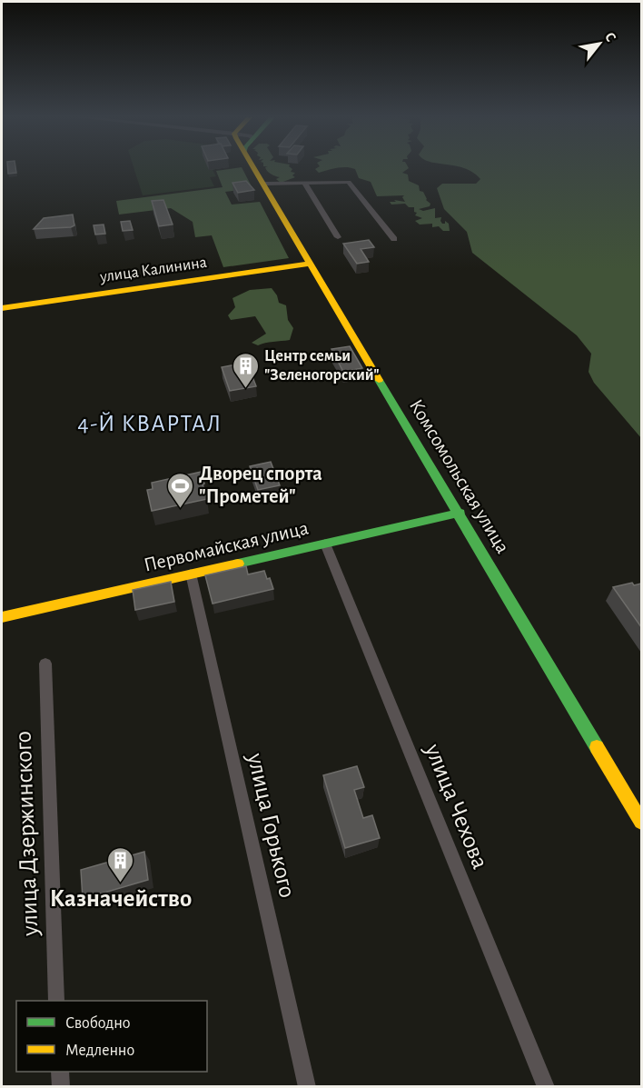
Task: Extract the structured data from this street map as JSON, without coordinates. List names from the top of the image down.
{
  "streets": {
    "street": [
      "улица Калинина",
      "Комсомольская улица",
      "Первомайская улица",
      "улица Чехова",
      "улица Горького",
      "улица Дзержинского"
    ]
  },
  "crossings": [
    ["улица Калинина", "Комсомольская улица"],
    ["Комсомольская улица", "Первомайская улица"],
    ["Первомайская улица", "улица Чехова"],
    ["Первомайская улица", "улица Горького"]
  ],
  "districts": ["4-Й КВАРТАЛ"],
  "places": {
    "building": ["Центр семьи \"Зеленогорский\"", "Казначейство"],
    "sports": ["Дворец спорта \"Прометей\""]
  },
  "legend": ["Свободно", "Медленно"],
  "north": "top right"
}
